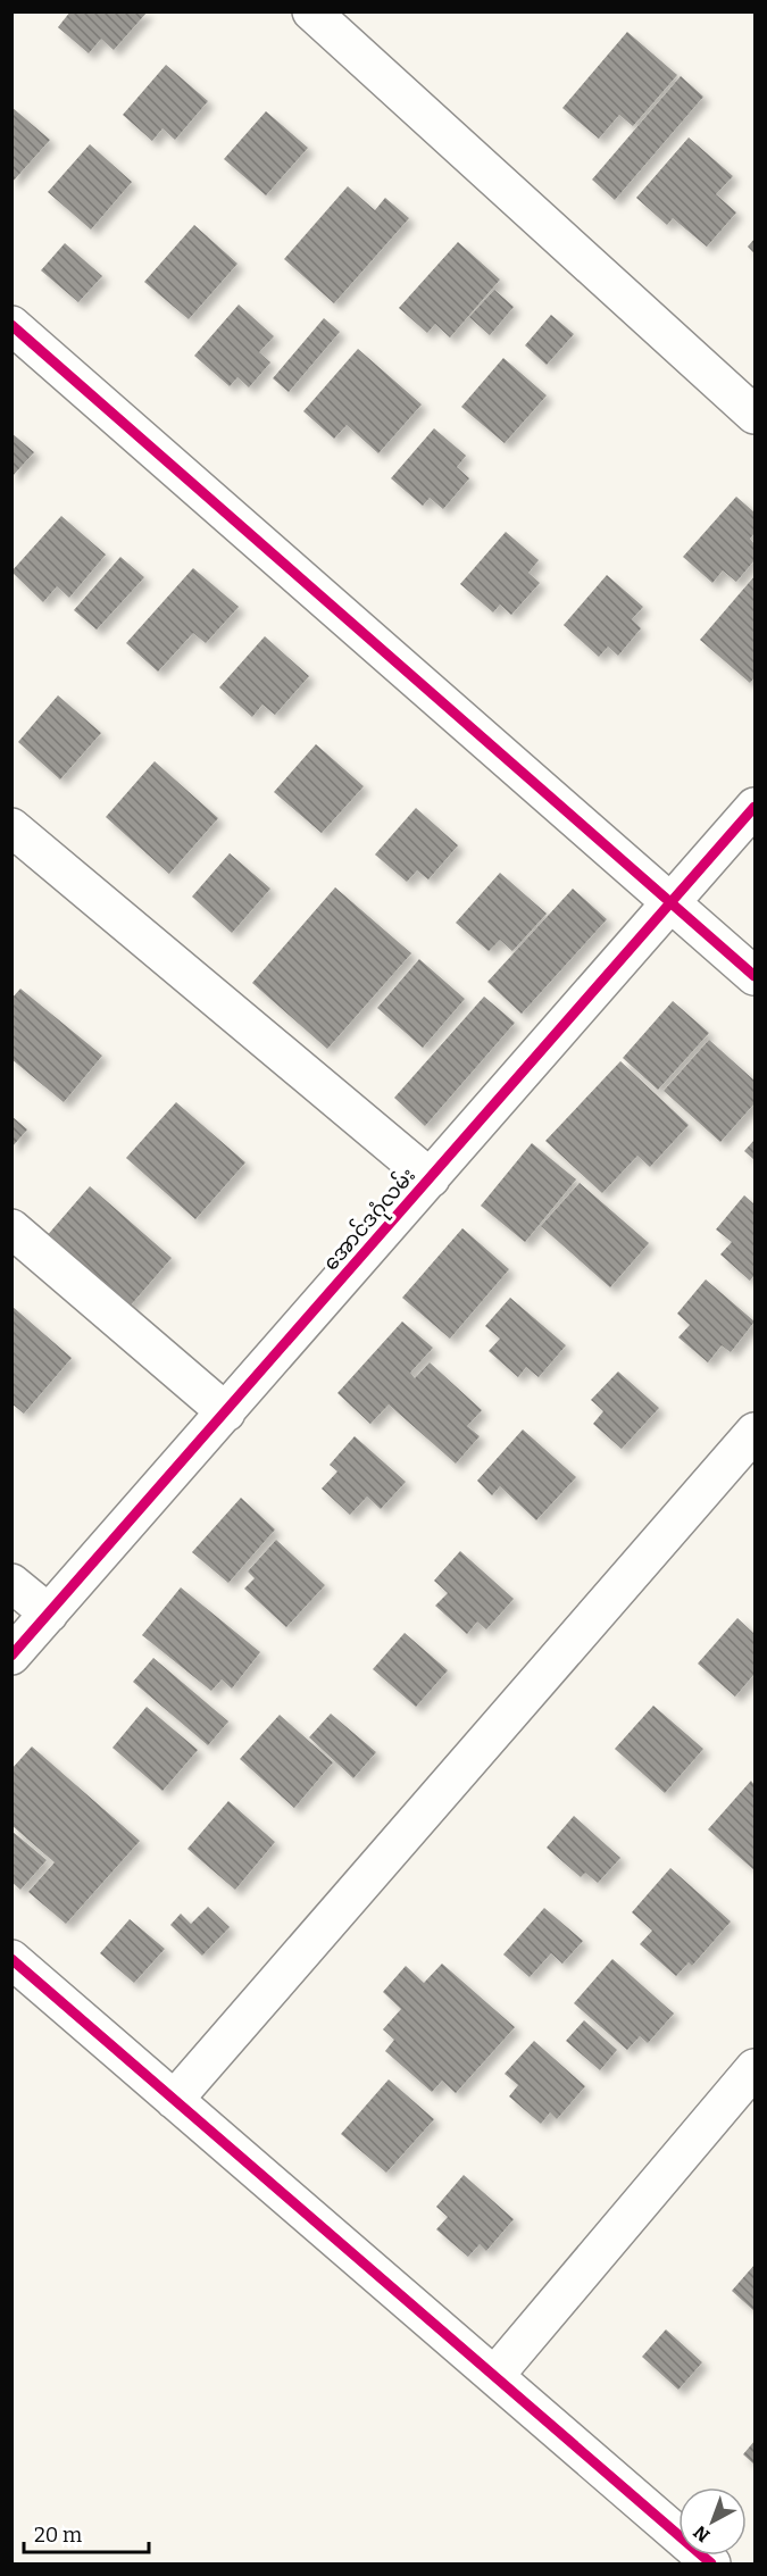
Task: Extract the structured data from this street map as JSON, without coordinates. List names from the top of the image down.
{
  "streets": {
    "street": ["အောင်ဒဂုံလမ်း"]
  },
  "scale_bar": "20 m",
  "north": "bottom left"
}
